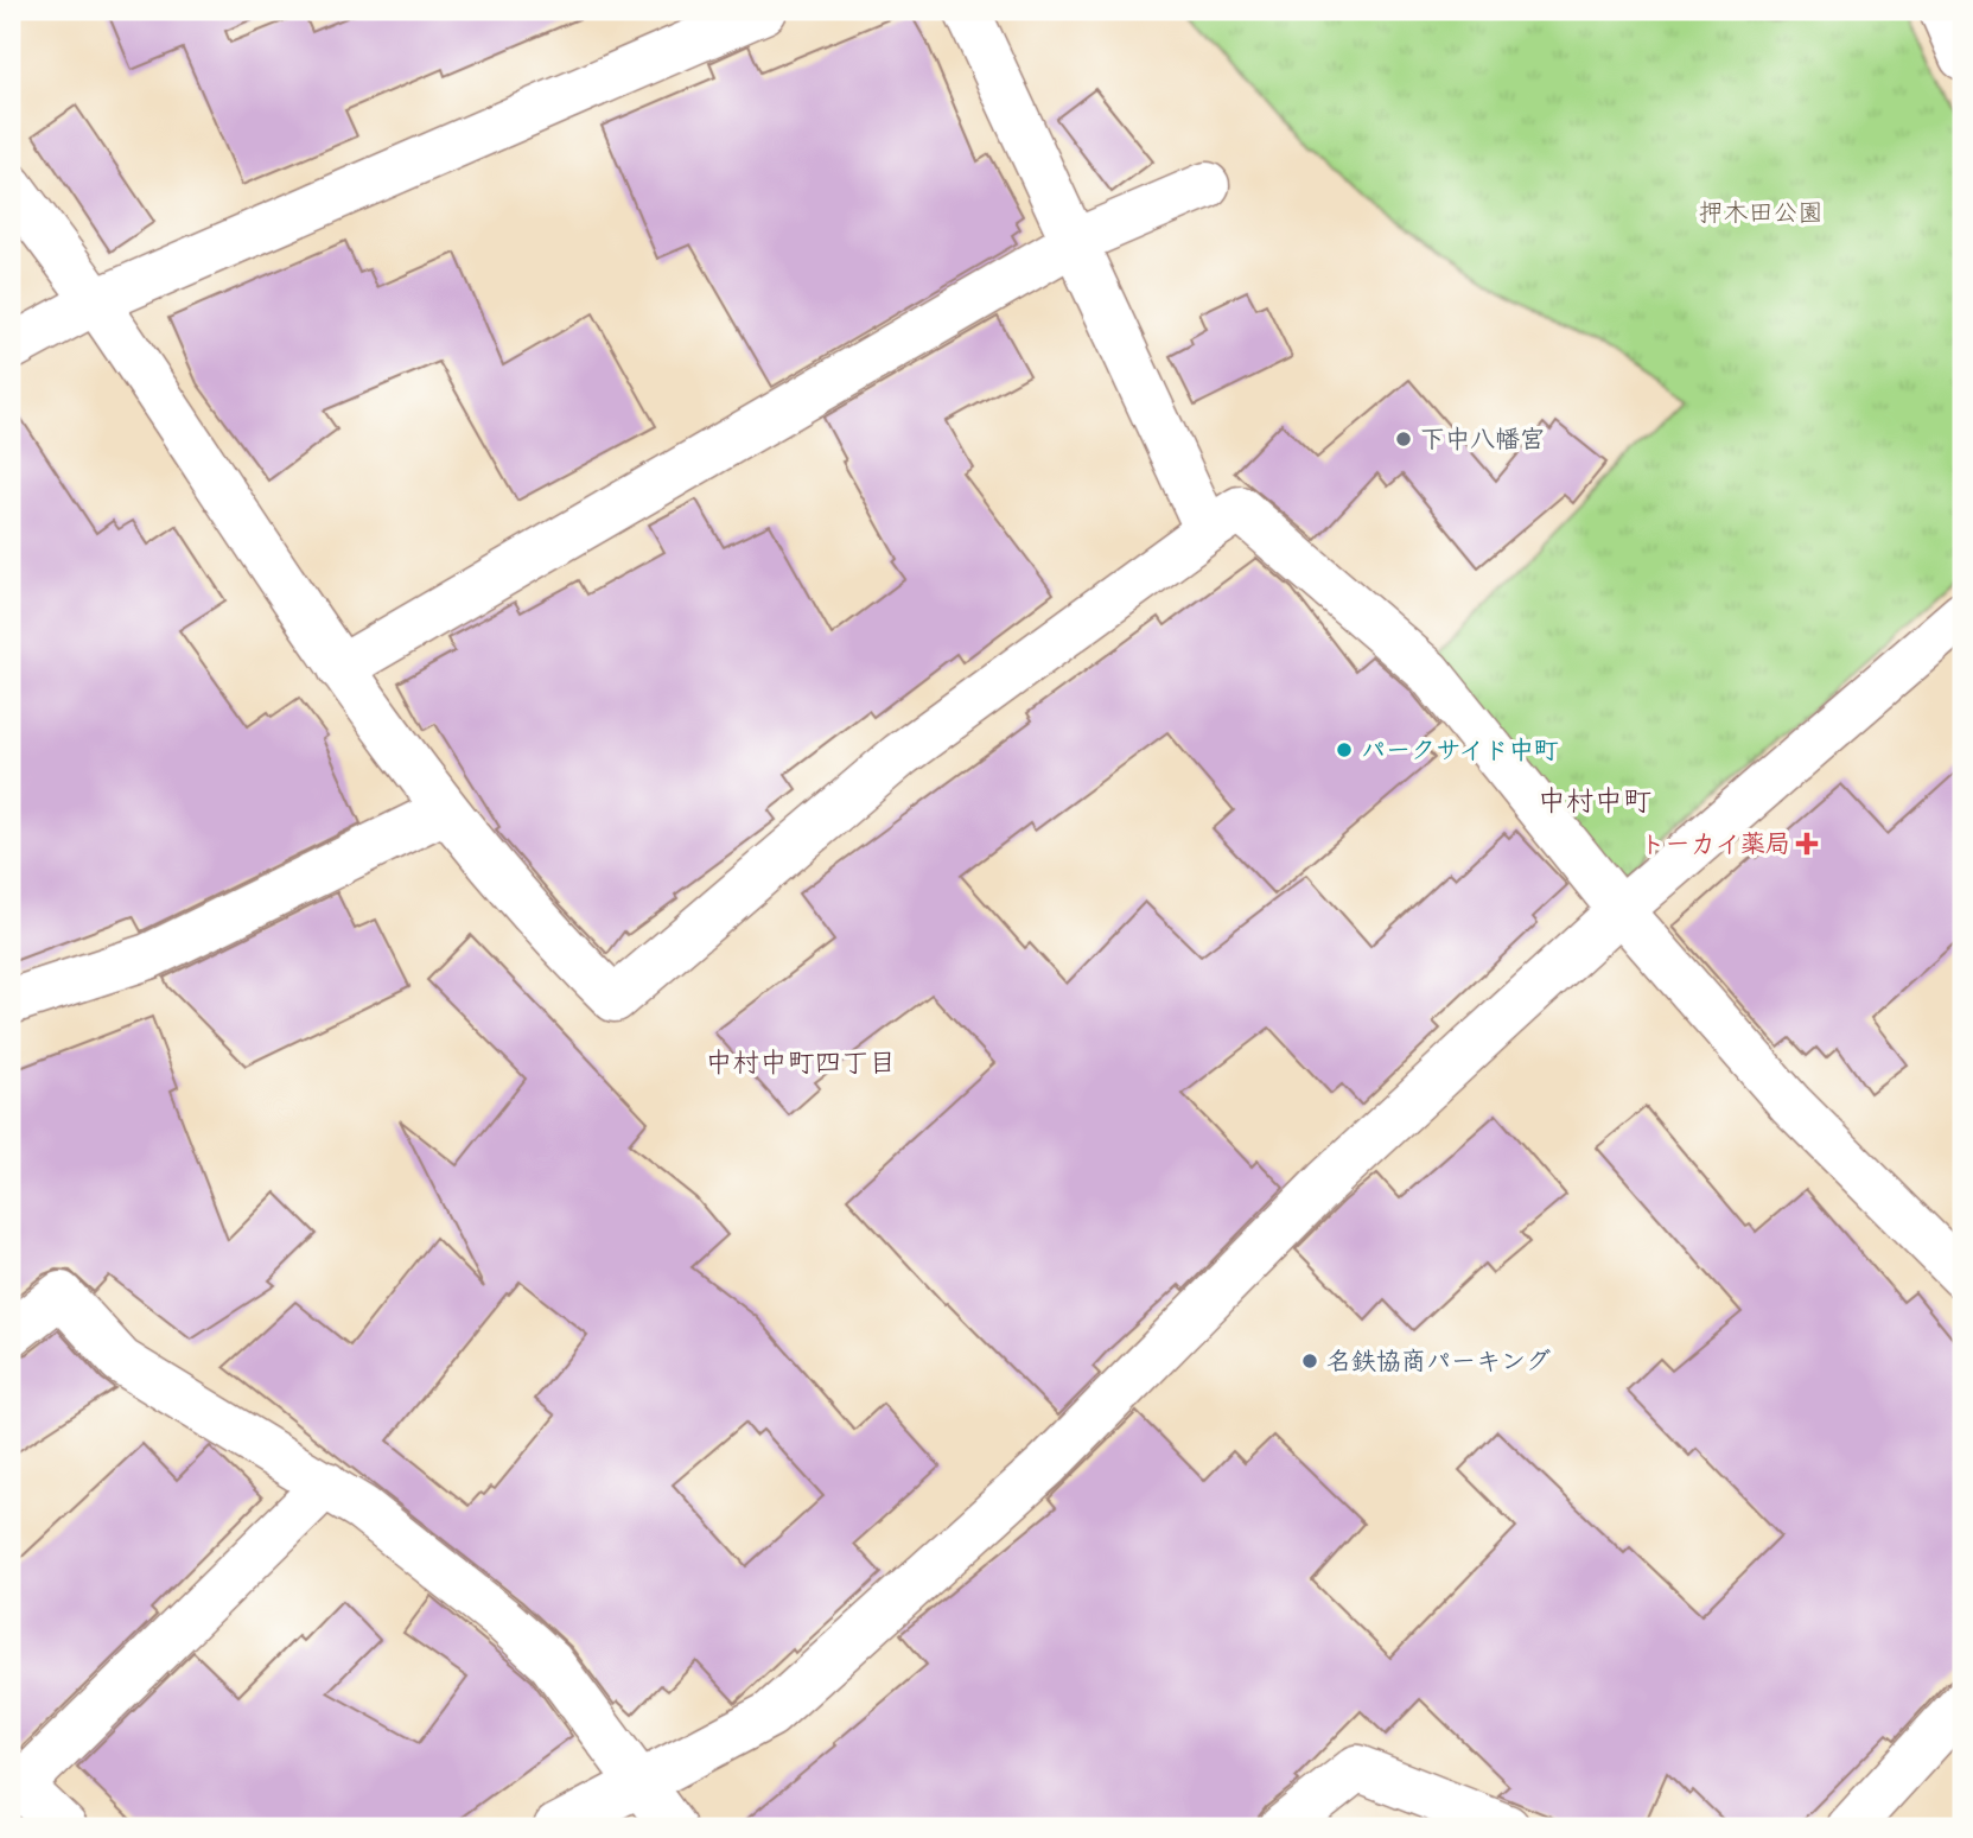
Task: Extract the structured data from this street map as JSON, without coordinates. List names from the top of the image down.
{
  "districts": ["中村中町", "中村中町四丁目"],
  "parks": ["押木田公園"],
  "places": {
    "other": ["下中八幡宮", "パークサイド中町", "名鉄協商パーキング"],
    "health": ["トーカイ薬局"]
  }
}
